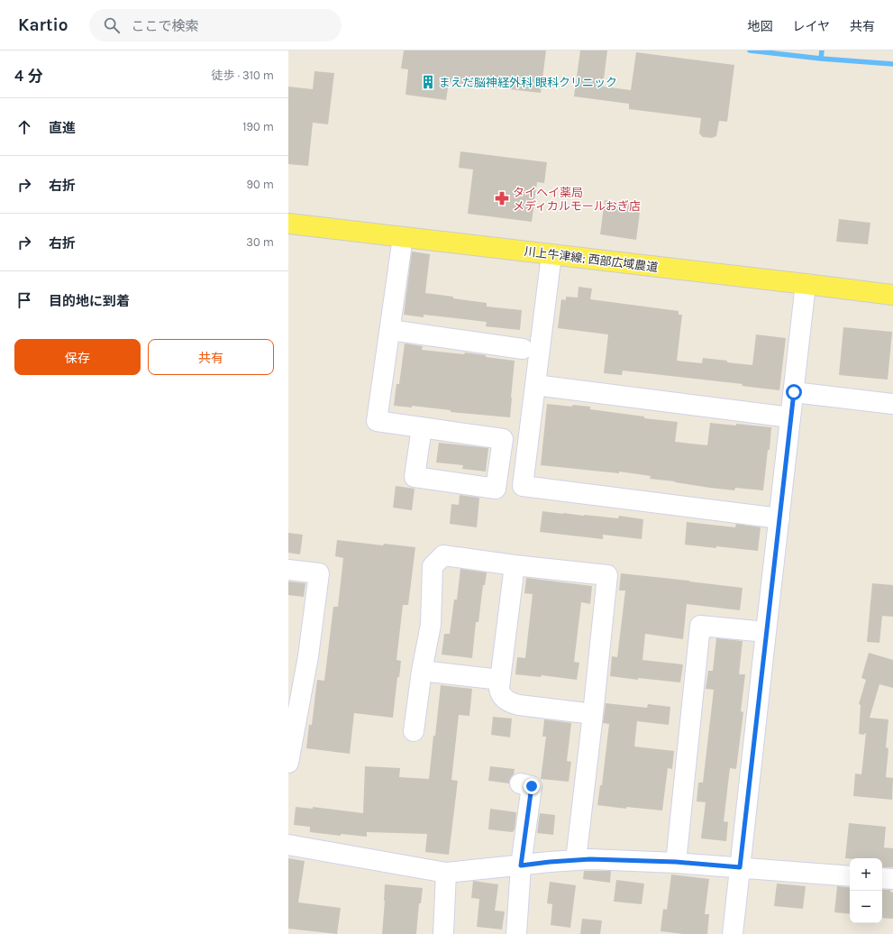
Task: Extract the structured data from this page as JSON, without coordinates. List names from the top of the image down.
{
  "streets": {
    "main road": ["川上牛津線; 西部広域農道"]
  },
  "places": {
    "building": ["まえだ脳神経外科 眼科クリニック"],
    "pharmacy": ["タイヘイ薬局 メディカルモールおぎ店"]
  },
  "page": {
    "header": "Kartio",
    "search": "ここで検索",
    "nav": ["地図", "レイヤ", "共有"],
    "heading": ["4 分", "徒歩 · 310 m"],
    "list": [
      ["直進", "190 m"],
      ["右折", "90 m"],
      ["右折", "30 m"],
      "目的地に到着"
    ],
    "buttons": ["保存", "共有"],
    "map_buttons": ["+", "−"]
  }
}
